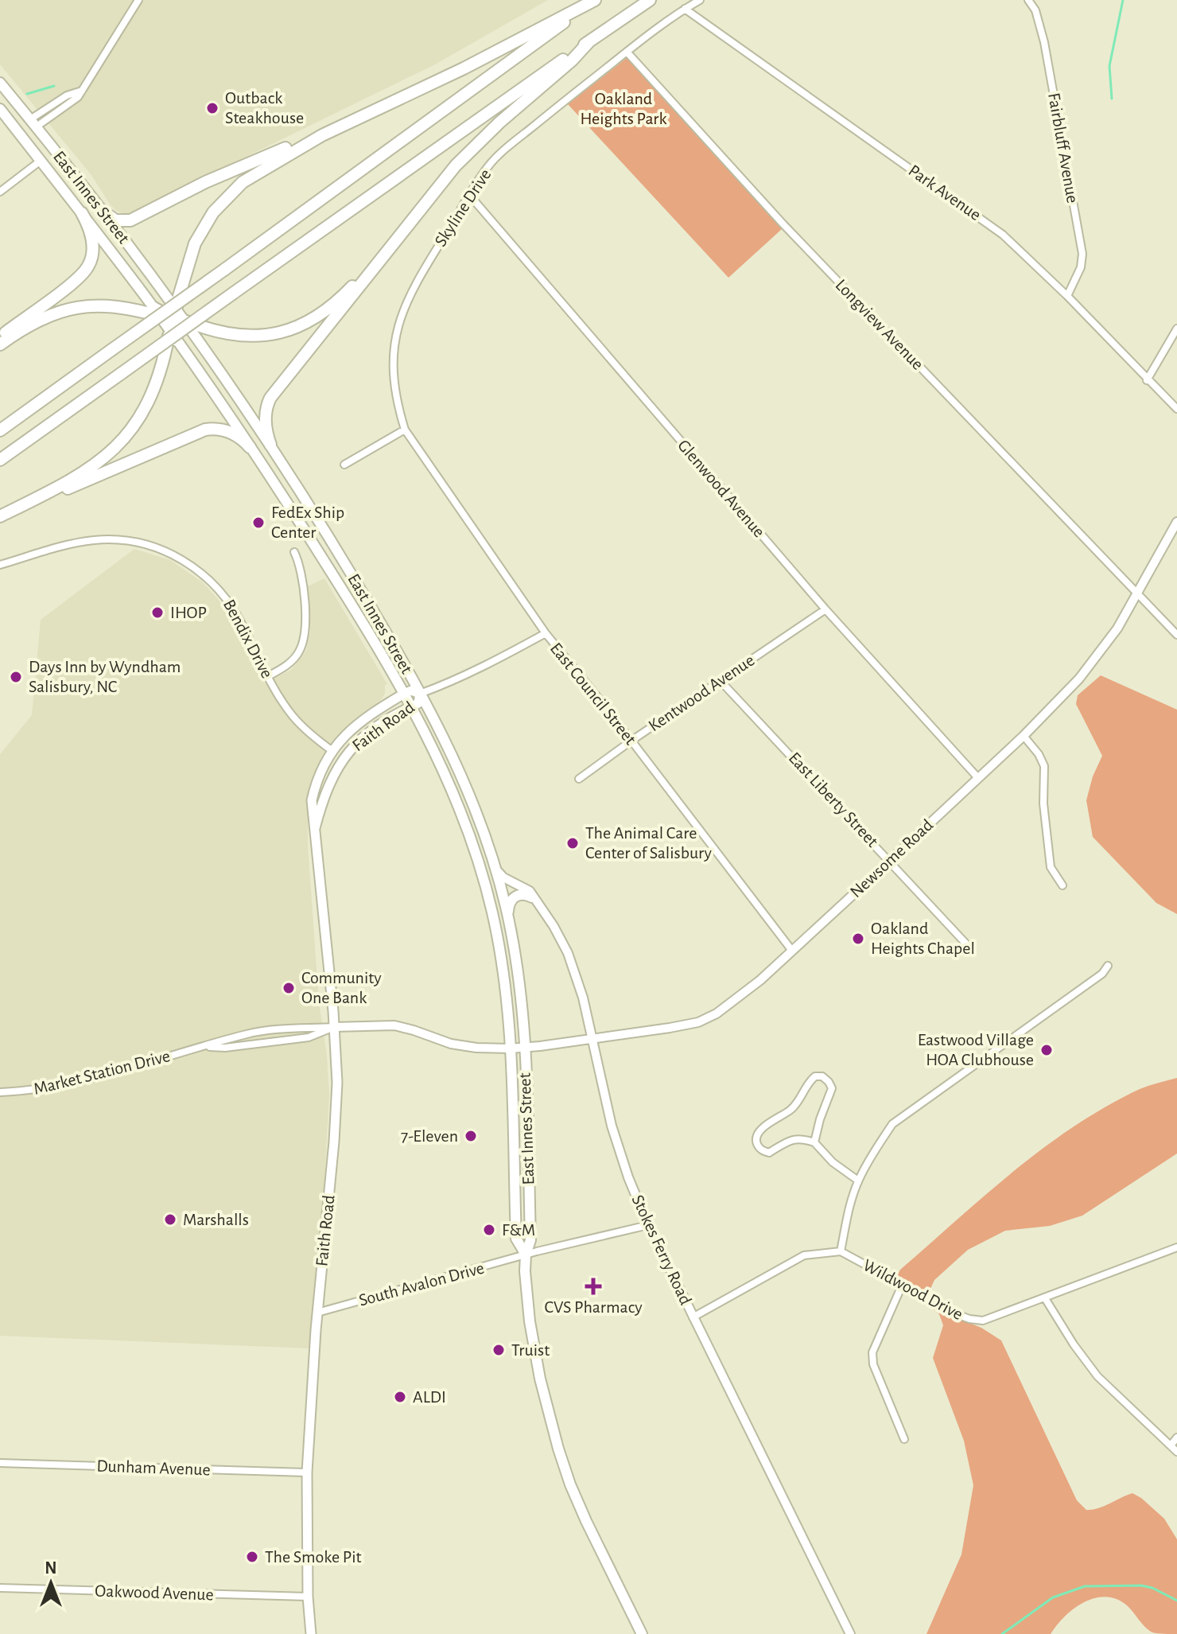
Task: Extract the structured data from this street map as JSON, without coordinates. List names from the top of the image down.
{
  "streets": {
    "main road": ["East Innes Street", "Faith Road"],
    "street": [
      "Fairbluff Avenue",
      "Park Avenue",
      "Skyline Drive",
      "Longview Avenue",
      "Glenwood Avenue",
      "Bendix Drive",
      "Kentwood Avenue",
      "East Council Street",
      "East Liberty Street",
      "Newsome Road",
      "Market Station Drive",
      "Stokes Ferry Road",
      "South Avalon Drive",
      "Wildwood Drive",
      "Dunham Avenue",
      "Oakwood Avenue"
    ]
  },
  "crossings": [
    ["Fairbluff Avenue", "Park Avenue"],
    ["Park Avenue", "Skyline Drive"],
    ["East Innes Street", "Faith Road"],
    ["East Innes Street", "Newsome Road"],
    ["East Innes Street", "Market Station Drive"],
    ["East Innes Street", "Stokes Ferry Road"],
    ["East Innes Street", "South Avalon Drive"],
    ["Skyline Drive", "Longview Avenue"],
    ["Skyline Drive", "Glenwood Avenue"],
    ["Skyline Drive", "East Council Street"],
    ["Longview Avenue", "Newsome Road"],
    ["Glenwood Avenue", "Kentwood Avenue"],
    ["Glenwood Avenue", "Newsome Road"],
    ["Bendix Drive", "Faith Road"],
    ["Kentwood Avenue", "East Council Street"],
    ["Kentwood Avenue", "East Liberty Street"],
    ["East Council Street", "Faith Road"],
    ["East Council Street", "Newsome Road"],
    ["Faith Road", "Market Station Drive"],
    ["Faith Road", "South Avalon Drive"],
    ["Faith Road", "Dunham Avenue"],
    ["Faith Road", "Oakwood Avenue"],
    ["East Liberty Street", "Newsome Road"],
    ["Newsome Road", "Market Station Drive"],
    ["Newsome Road", "Stokes Ferry Road"],
    ["Stokes Ferry Road", "South Avalon Drive"],
    ["Stokes Ferry Road", "Wildwood Drive"]
  ],
  "parks": ["Oakland Heights Park"],
  "places": {
    "other": [
      "Outback Steakhouse",
      "FedEx Ship Center",
      "IHOP",
      "Days Inn by Wyndham Salisbury, NC",
      "The Animal Care Center of Salisbury",
      "Oakland Heights Chapel",
      "Community One Bank",
      "Eastwood Village HOA Clubhouse",
      "7-Eleven",
      "Marshalls",
      "F&M",
      "Truist",
      "ALDI",
      "The Smoke Pit"
    ],
    "health": ["CVS Pharmacy"]
  },
  "north": "top"
}
